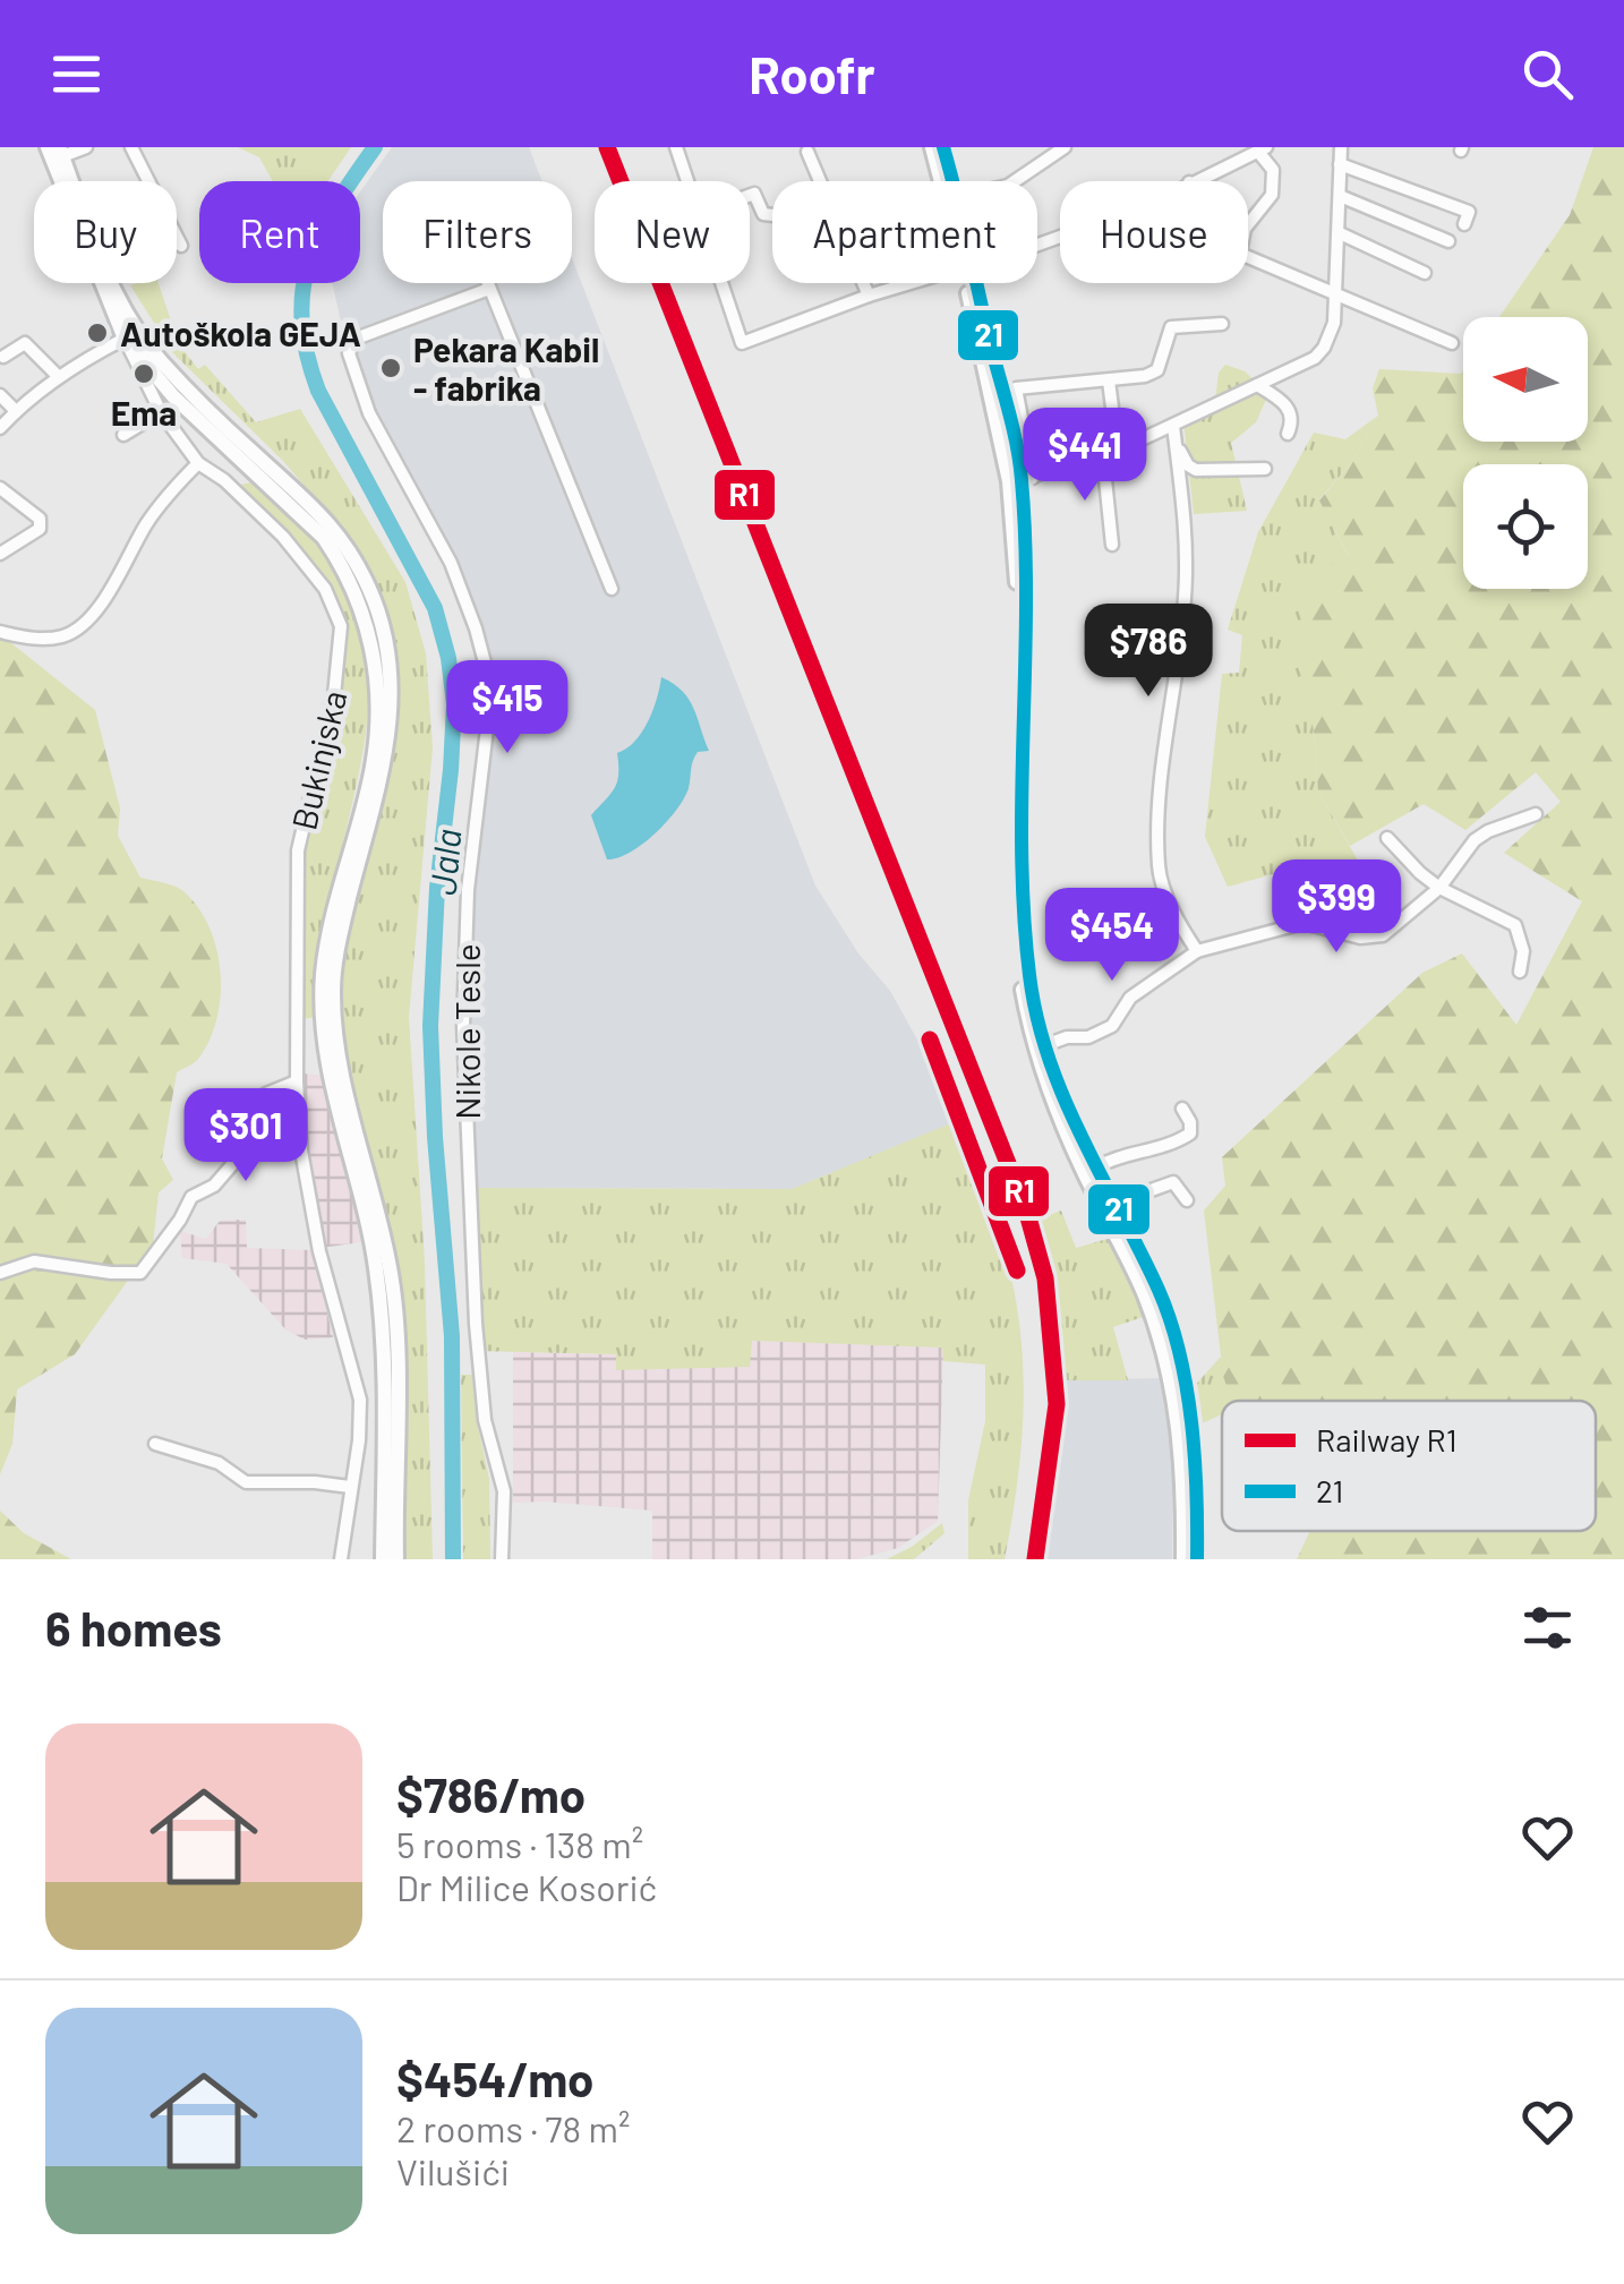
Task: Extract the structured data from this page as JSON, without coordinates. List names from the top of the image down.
{
  "streets": {
    "street": ["Bukinjska", "Nikole Tesle"]
  },
  "water": ["Jala"],
  "places": ["Autoškola GEJA", "Pekara Kabil - fabrika", "Ema"],
  "lines": ["rail line R1", "transit line 21"],
  "legend": ["Railway R1", "21"],
  "north": "left",
  "page": {
    "header": "Roofr",
    "chip": [
      "Buy",
      "Rent",
      "Filters",
      "New",
      "Apartment",
      "House"
    ],
    "price": [
      "$441",
      "$786",
      "$415",
      "$399",
      "$454",
      "$301"
    ],
    "heading": "6 homes",
    "list": [
      {
        "name": "$786/mo",
        "note": "5 rooms · 138 m² · Dr Milice Kosorić"
      },
      {
        "name": "$454/mo",
        "note": "2 rooms · 78 m² · Vilušići"
      }
    ]
  }
}
